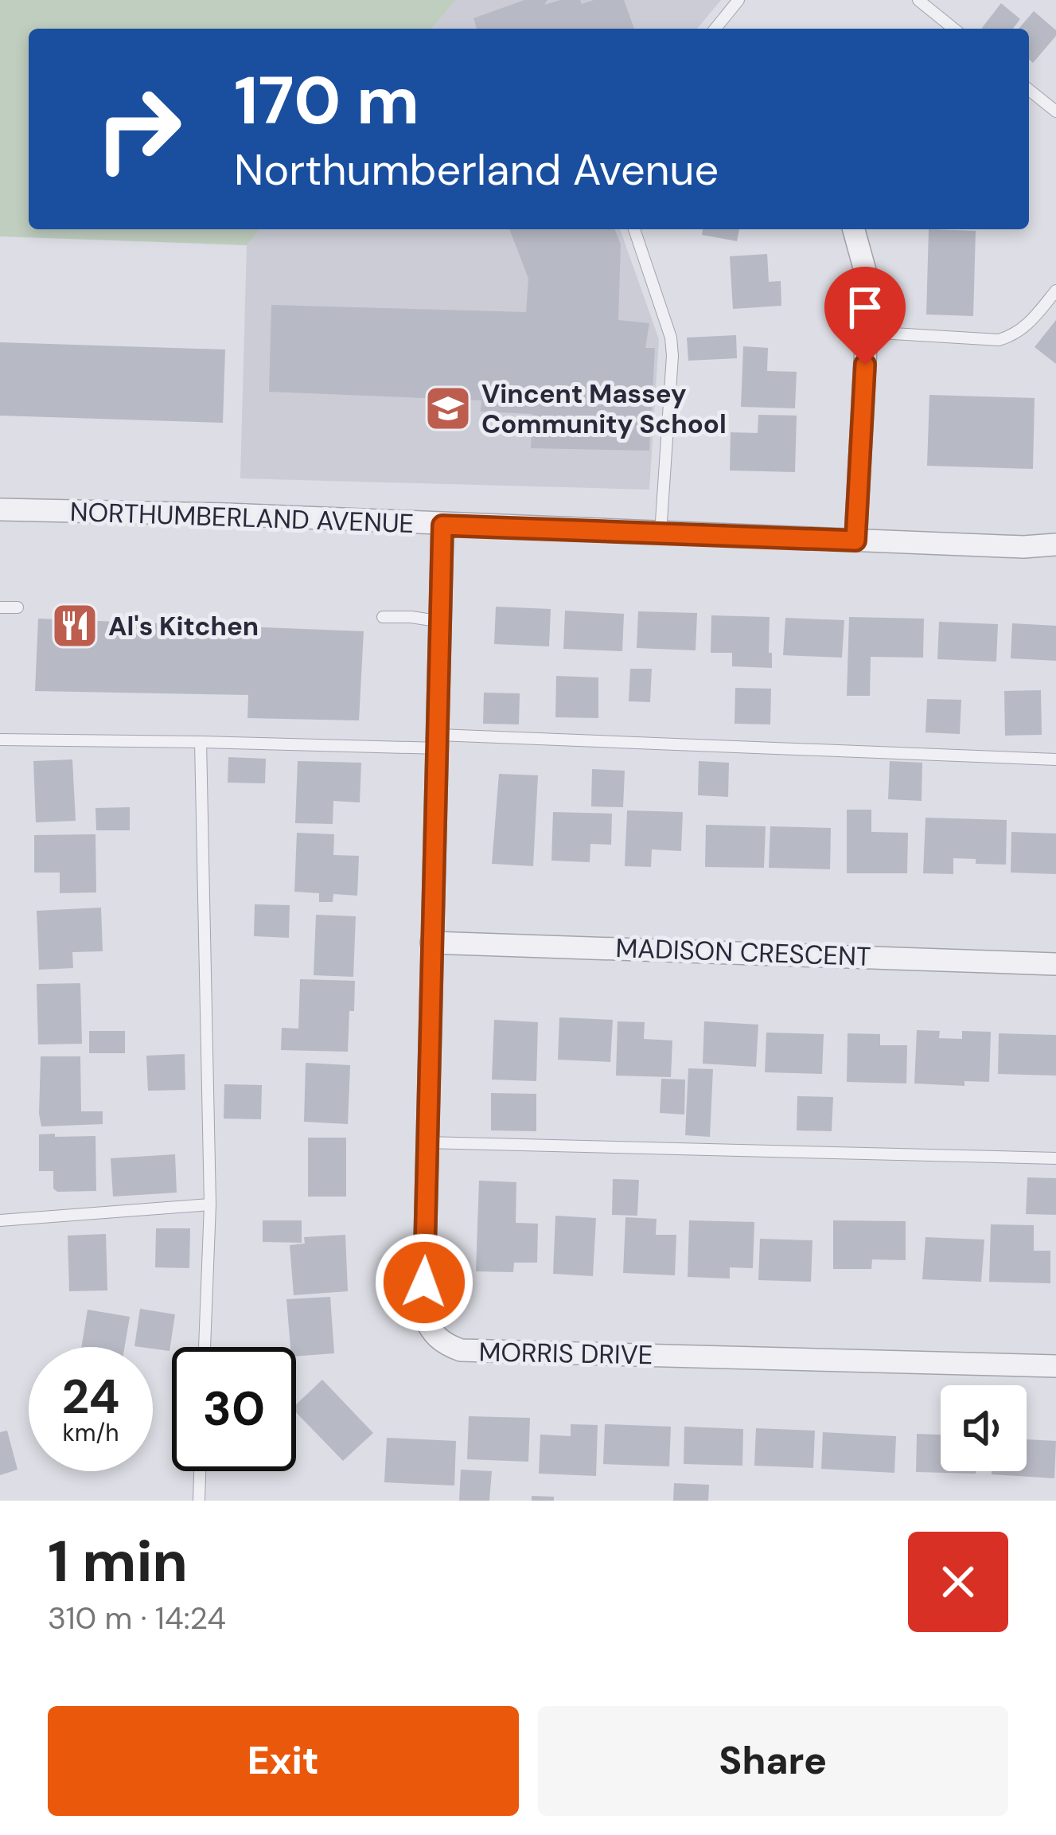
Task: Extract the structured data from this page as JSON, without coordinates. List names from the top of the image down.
{
  "streets": {
    "street": ["NORTHUMBERLAND AVENUE", "MADISON CRESCENT", "MORRIS DRIVE"]
  },
  "crossings": [
    ["NORTHUMBERLAND AVENUE", "MORRIS DRIVE"],
    ["MADISON CRESCENT", "MORRIS DRIVE"]
  ],
  "places": {
    "school or university": ["Vincent Massey Community School"],
    "restaurant": ["Al's Kitchen"]
  },
  "page": {
    "turn": ["170 m", "Northumberland Avenue"],
    "speed": "24 km/h",
    "limit": "30",
    "heading": ["1 min", "310 m · 14:24"],
    "buttons": ["Exit", "Share"]
  }
}
